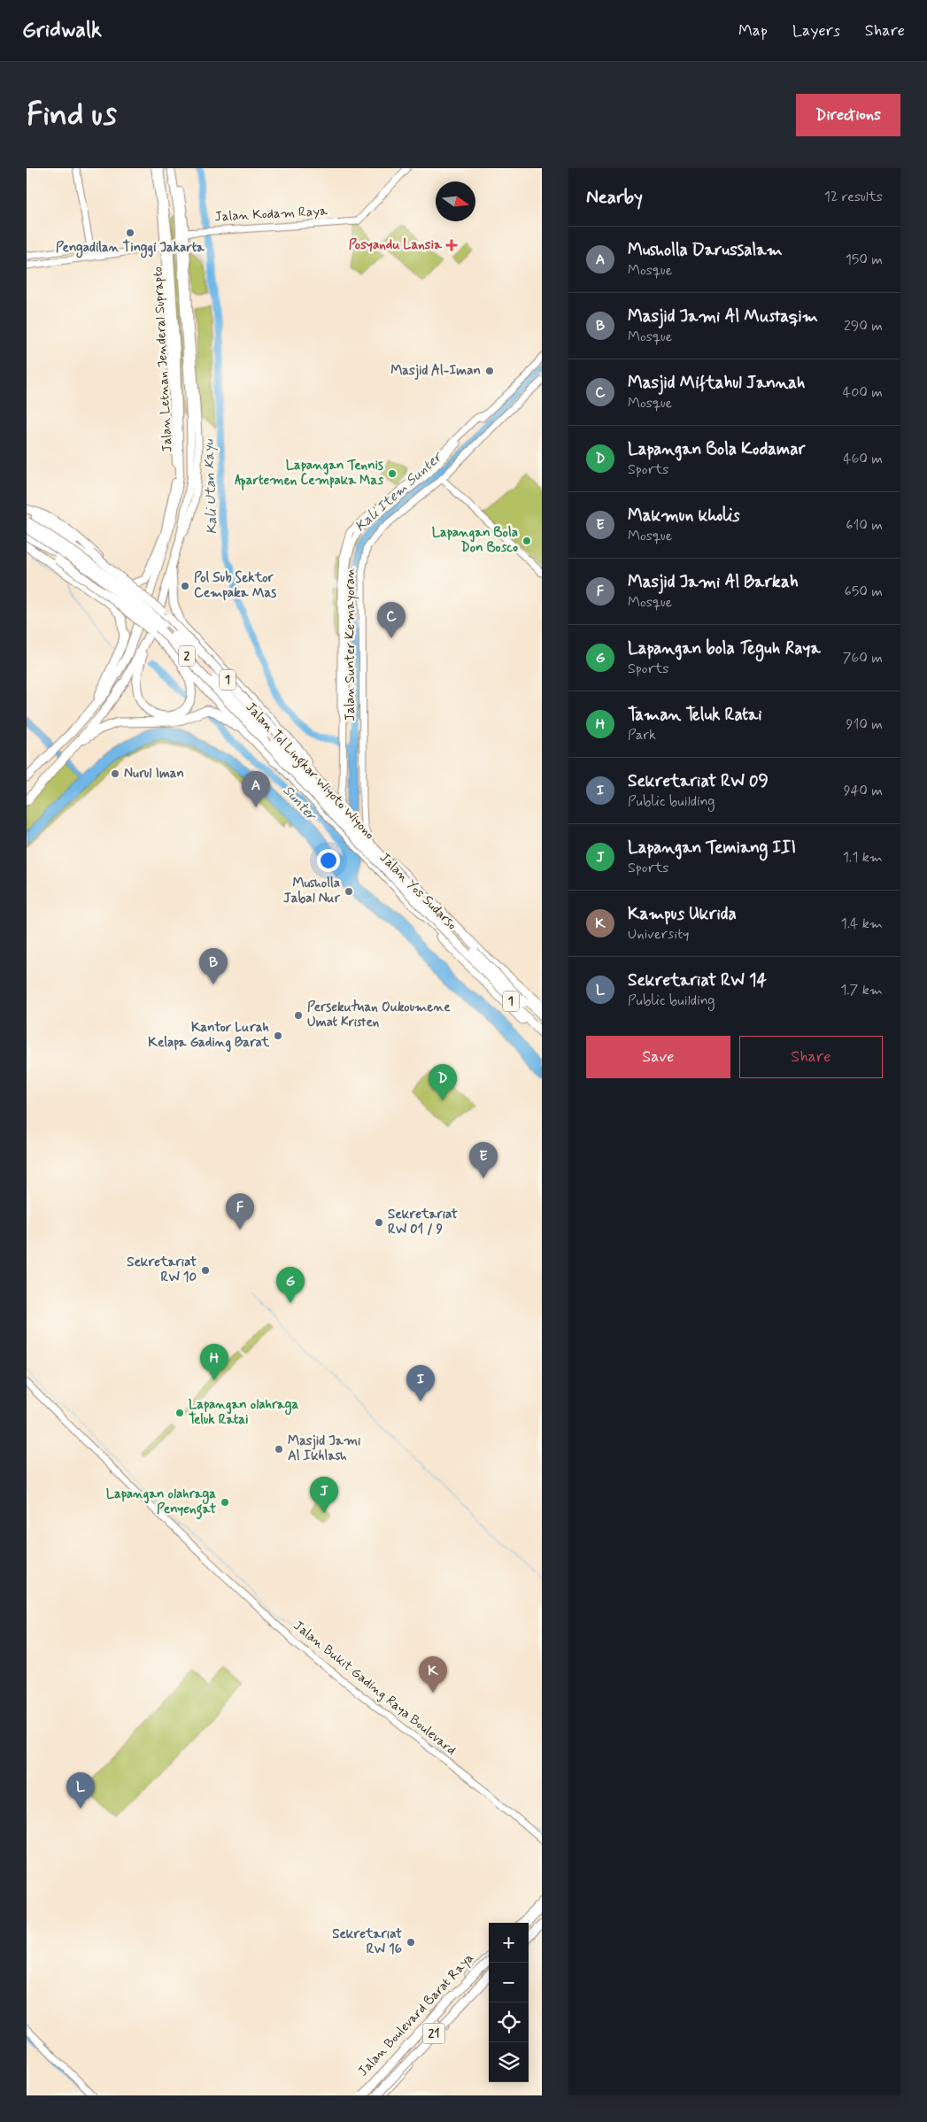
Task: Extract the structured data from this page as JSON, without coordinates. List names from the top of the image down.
{
  "streets": {
    "highway": [
      "2",
      "1",
      "Jalan Tol Lingkar Wiyoto Wiyono",
      "Jalan Yos Sudarso",
      "21"
    ],
    "main road": [
      "Jalan Kodam Raya",
      "Jalan Letnan Jenderal Suprapto",
      "Jalan Sunter Kemayoran",
      "Jalan Bukit Gading Raya Boulevard",
      "Jalan Boulevard Barat Raya"
    ]
  },
  "crossings": [
    ["Jalan Kodam Raya", "Jalan Letnan Jenderal Suprapto"],
    ["Jalan Letnan Jenderal Suprapto", "1"],
    ["Jalan Letnan Jenderal Suprapto", "Jalan Yos Sudarso"],
    ["Jalan Sunter Kemayoran", "Jalan Yos Sudarso"],
    ["1", "Jalan Tol Lingkar Wiyoto Wiyono"],
    ["1", "Jalan Yos Sudarso"]
  ],
  "water": ["Kali Utan Kayu", "Kali Item Sunter", "Sunter"],
  "places": {
    "other": [
      "Pengadilan Tinggi Jakarta",
      "Masjid Al-Iman",
      "Lapangan Tennis Apartemen Cempaka Mas",
      "Lapangan Bola Don Bosco",
      "Pol Sub Sektor Cempaka Mas",
      "Nurul Iman",
      "Musholla Jabal Nur",
      "Persekutuan Oukoumene Umat Kristen",
      "Kantor Lurah Kelapa Gading Barat",
      "Sekretariat RW 01 / 9",
      "Sekretariat RW 10",
      "Lapangan olahraga Teluk Ratai",
      "Masjid Jami Al Ikhlash",
      "Lapangan olahraga Penyengat",
      "Sekretariat RW 16"
    ],
    "health": ["Posyandu Lansia"]
  },
  "north": "right",
  "page": {
    "header": "Gridwalk",
    "nav": ["Map", "Layers", "Share"],
    "buttons": [
      "Directions",
      ["Save", "Share"]
    ],
    "title": "Find us",
    "heading": ["Nearby", "12 results"],
    "list": [
      {
        "mark": "A",
        "name": "Musholla Darussalam",
        "note": "Mosque",
        "value": "150 m"
      },
      {
        "mark": "B",
        "name": "Masjid Jami Al Mustaqim",
        "note": "Mosque",
        "value": "290 m"
      },
      {
        "mark": "C",
        "name": "Masjid Miftahul Jannah",
        "note": "Mosque",
        "value": "400 m"
      },
      {
        "mark": "D",
        "name": "Lapangan Bola Kodamar",
        "note": "Sports",
        "value": "460 m"
      },
      {
        "mark": "E",
        "name": "Makmun kholis",
        "note": "Mosque",
        "value": "610 m"
      },
      {
        "mark": "F",
        "name": "Masjid Jami Al Barkah",
        "note": "Mosque",
        "value": "650 m"
      },
      {
        "mark": "G",
        "name": "Lapangan bola Teguh Raya",
        "note": "Sports",
        "value": "760 m"
      },
      {
        "mark": "H",
        "name": "Taman Teluk Ratai",
        "note": "Park",
        "value": "910 m"
      },
      {
        "mark": "I",
        "name": "Sekretariat RW 09",
        "note": "Public building",
        "value": "940 m"
      },
      {
        "mark": "J",
        "name": "Lapangan Temiang III",
        "note": "Sports",
        "value": "1.1 km"
      },
      {
        "mark": "K",
        "name": "Kampus Ukrida",
        "note": "University",
        "value": "1.4 km"
      },
      {
        "mark": "L",
        "name": "Sekretariat RW 14",
        "note": "Public building",
        "value": "1.7 km"
      }
    ],
    "pins": [
      "C",
      "A",
      "B",
      "D",
      "E",
      "F",
      "G",
      "H",
      "I",
      "J",
      "K",
      "L"
    ],
    "map_buttons": ["+", "−"]
  }
}
